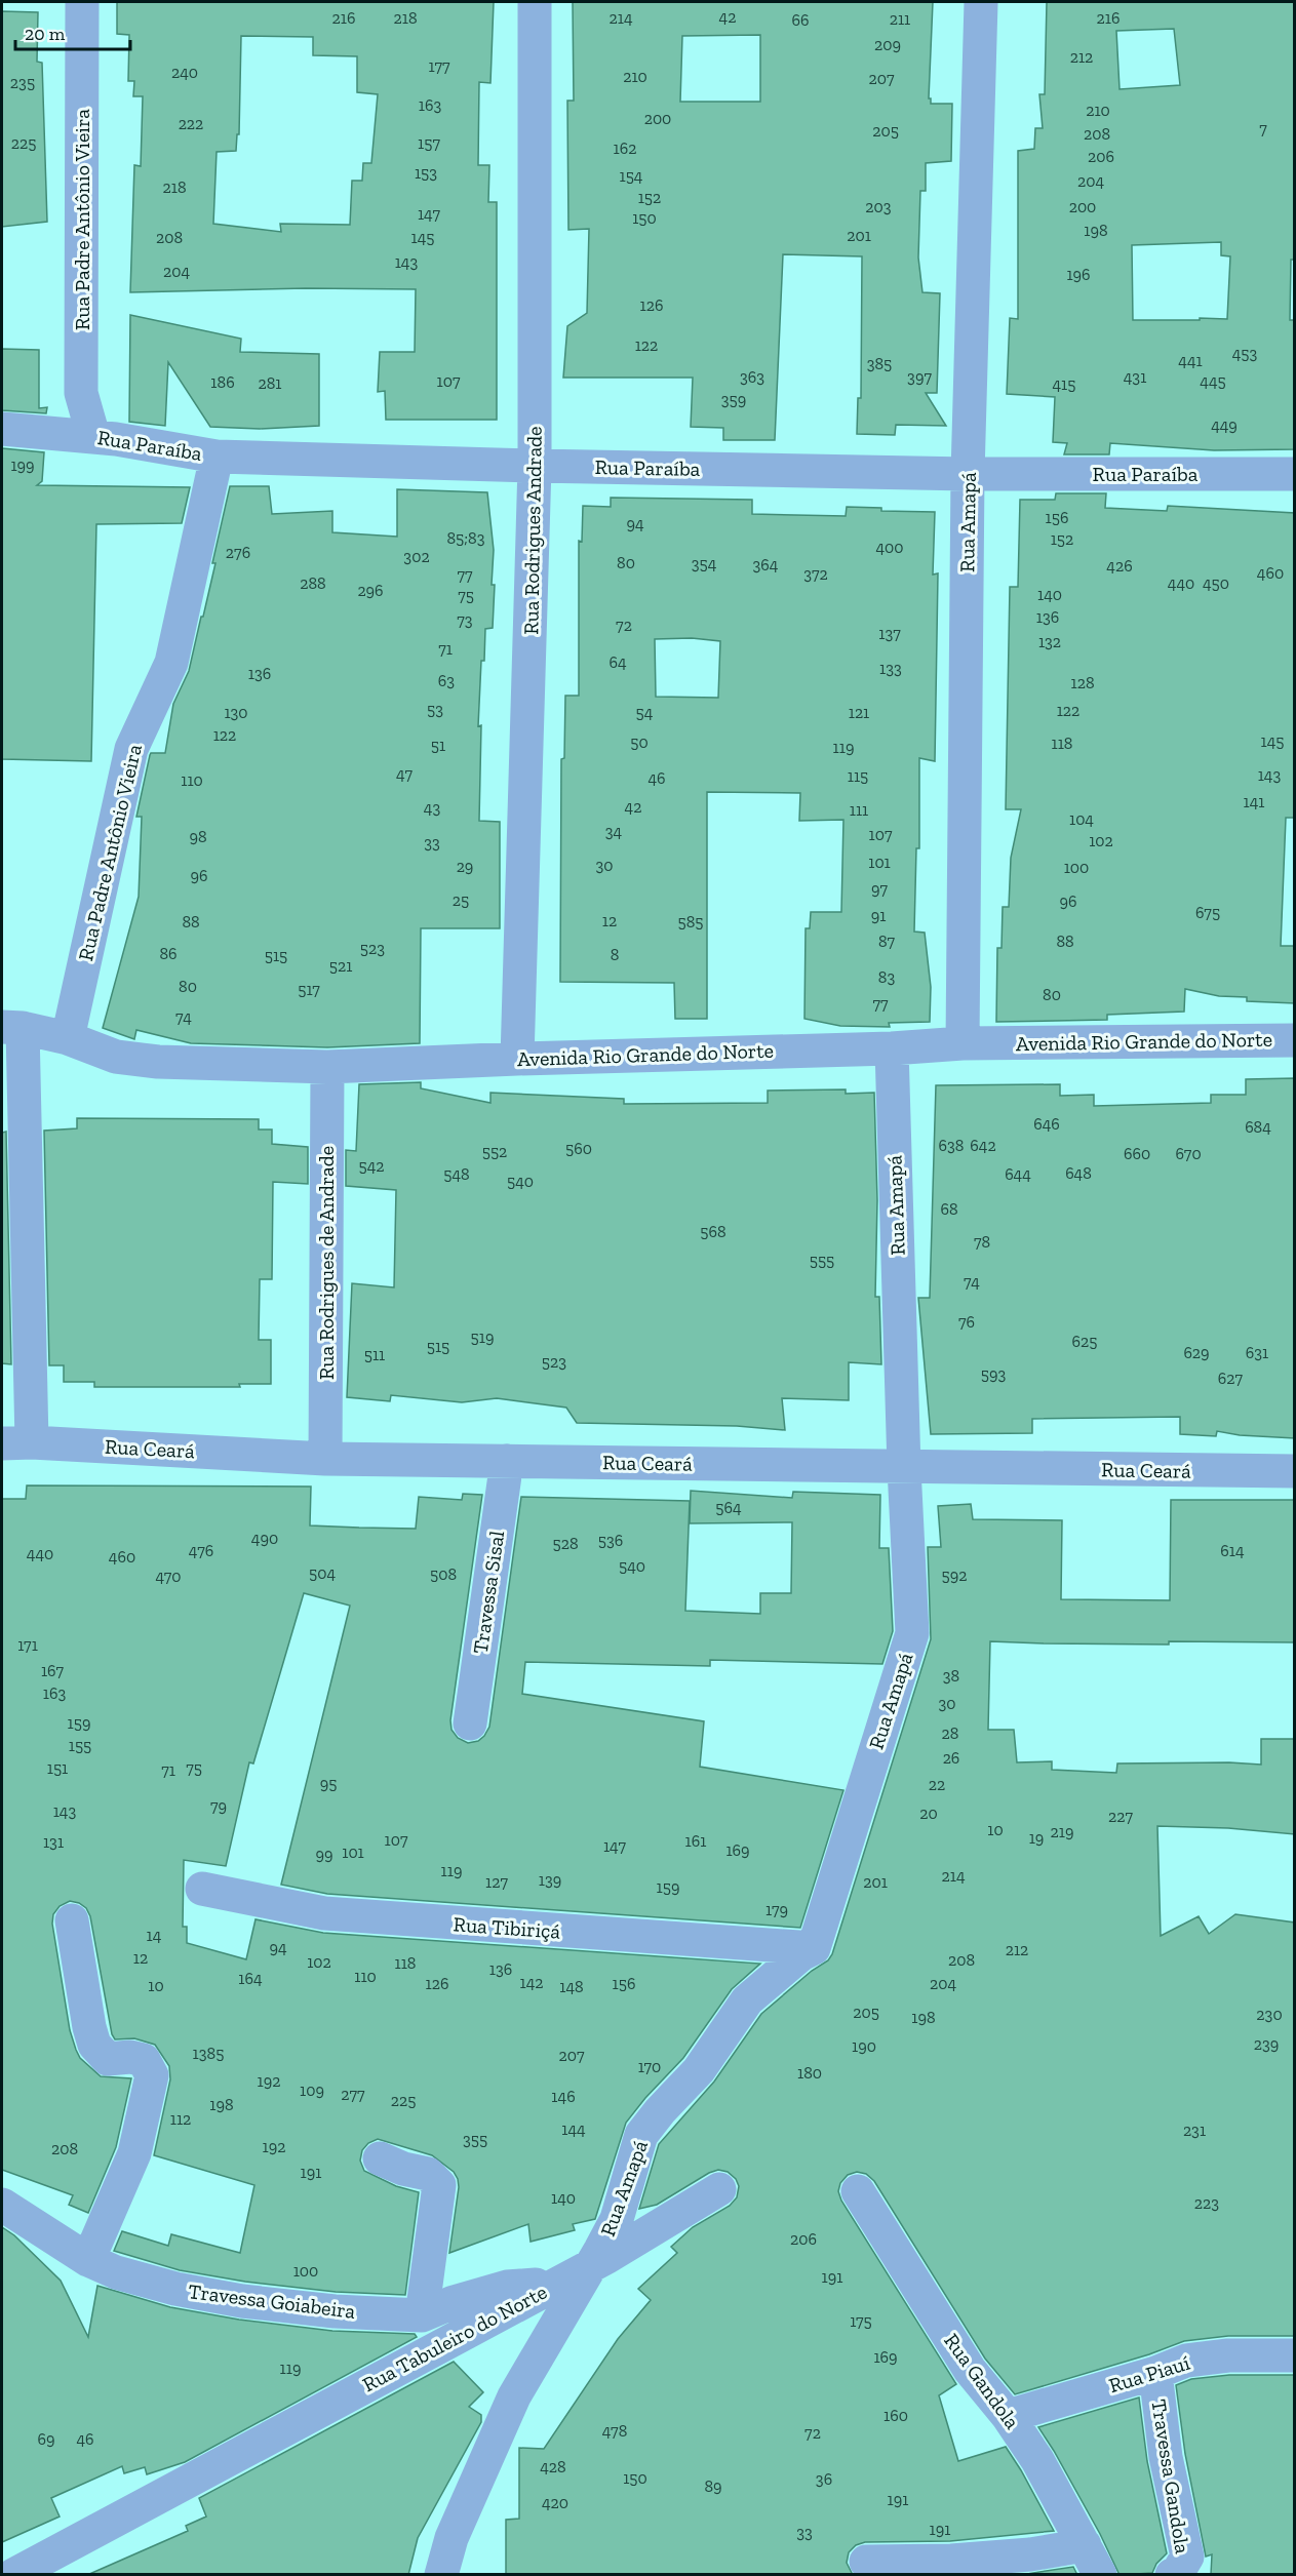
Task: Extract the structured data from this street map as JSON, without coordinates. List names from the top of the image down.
{
  "streets": {
    "street": [
      "Rua Padre Antônio Vieira",
      "Rua Paraíba",
      "Rua Amapá",
      "Rua Rodrigues Andrade",
      "Avenida Rio Grande do Norte",
      "Rua Rodrigues de Andrade",
      "Rua Ceará",
      "Travessa Sisal",
      "Rua Tibiriçá",
      "Travessa Goiabeira",
      "Rua Tabuleiro do Norte",
      "Rua Piauí",
      "Rua Gandola",
      "Travessa Gandola"
    ]
  },
  "crossings": [
    ["Rua Padre Antônio Vieira", "Rua Paraíba"],
    ["Rua Padre Antônio Vieira", "Avenida Rio Grande do Norte"],
    ["Rua Paraíba", "Rua Amapá"],
    ["Rua Paraíba", "Rua Rodrigues Andrade"],
    ["Rua Amapá", "Avenida Rio Grande do Norte"],
    ["Rua Amapá", "Rua Ceará"],
    ["Rua Amapá", "Rua Tibiriçá"],
    ["Rua Amapá", "Rua Tabuleiro do Norte"],
    ["Rua Rodrigues Andrade", "Avenida Rio Grande do Norte"],
    ["Avenida Rio Grande do Norte", "Rua Rodrigues de Andrade"],
    ["Rua Rodrigues de Andrade", "Rua Ceará"],
    ["Rua Ceará", "Travessa Sisal"],
    ["Travessa Goiabeira", "Rua Tabuleiro do Norte"],
    ["Rua Piauí", "Rua Gandola"],
    ["Rua Piauí", "Travessa Gandola"]
  ],
  "house_numbers": [
    "42",
    "216",
    "218",
    "214",
    "216",
    "211",
    "66",
    "209",
    "212",
    "177",
    "240",
    "210",
    "207",
    "235",
    "163",
    "210",
    "200",
    "222",
    "7",
    "205",
    "208",
    "225",
    "157",
    "162",
    "206",
    "153",
    "154",
    "204",
    "218",
    "152",
    "203",
    "200",
    "147",
    "150",
    "198",
    "201",
    "208",
    "145",
    "143",
    "204",
    "196",
    "126",
    "122",
    "453",
    "441",
    "385",
    "363",
    "397",
    "431",
    "107",
    "445",
    "186",
    "281",
    "415",
    "359",
    "449",
    "199",
    "156",
    "94",
    "85;83",
    "152",
    "400",
    "276",
    "302",
    "80",
    "354",
    "364",
    "426",
    "460",
    "372",
    "77",
    "288",
    "440",
    "450",
    "296",
    "140",
    "75",
    "136",
    "73",
    "72",
    "137",
    "132",
    "71",
    "64",
    "133",
    "136",
    "63",
    "128",
    "53",
    "122",
    "130",
    "54",
    "121",
    "122",
    "145",
    "50",
    "118",
    "51",
    "119",
    "47",
    "143",
    "115",
    "46",
    "110",
    "141",
    "42",
    "43",
    "111",
    "104",
    "34",
    "107",
    "98",
    "102",
    "33",
    "101",
    "30",
    "29",
    "100",
    "96",
    "97",
    "25",
    "96",
    "675",
    "91",
    "12",
    "88",
    "585",
    "87",
    "88",
    "523",
    "86",
    "8",
    "515",
    "521",
    "83",
    "80",
    "517",
    "80",
    "77",
    "74",
    "646",
    "684",
    "638",
    "642",
    "560",
    "552",
    "660",
    "670",
    "542",
    "648",
    "548",
    "644",
    "540",
    "68",
    "568",
    "78",
    "555",
    "74",
    "76",
    "519",
    "625",
    "515",
    "629",
    "631",
    "511",
    "523",
    "593",
    "627",
    "564",
    "490",
    "536",
    "528",
    "476",
    "614",
    "440",
    "460",
    "540",
    "504",
    "508",
    "592",
    "470",
    "171",
    "167",
    "38",
    "163",
    "30",
    "159",
    "28",
    "155",
    "26",
    "151",
    "75",
    "71",
    "95",
    "22",
    "79",
    "143",
    "20",
    "227",
    "10",
    "219",
    "19",
    "107",
    "161",
    "131",
    "147",
    "169",
    "101",
    "99",
    "119",
    "214",
    "139",
    "127",
    "201",
    "159",
    "179",
    "14",
    "94",
    "212",
    "12",
    "208",
    "102",
    "118",
    "136",
    "110",
    "164",
    "142",
    "126",
    "156",
    "204",
    "10",
    "148",
    "205",
    "230",
    "198",
    "239",
    "190",
    "1385",
    "207",
    "170",
    "180",
    "192",
    "109",
    "277",
    "146",
    "225",
    "198",
    "112",
    "144",
    "231",
    "355",
    "192",
    "208",
    "191",
    "140",
    "223",
    "206",
    "100",
    "191",
    "175",
    "169",
    "119",
    "160",
    "478",
    "72",
    "69",
    "46",
    "428",
    "150",
    "36",
    "89",
    "191",
    "420",
    "191",
    "33"
  ],
  "scale_bar": "20 m"
}
